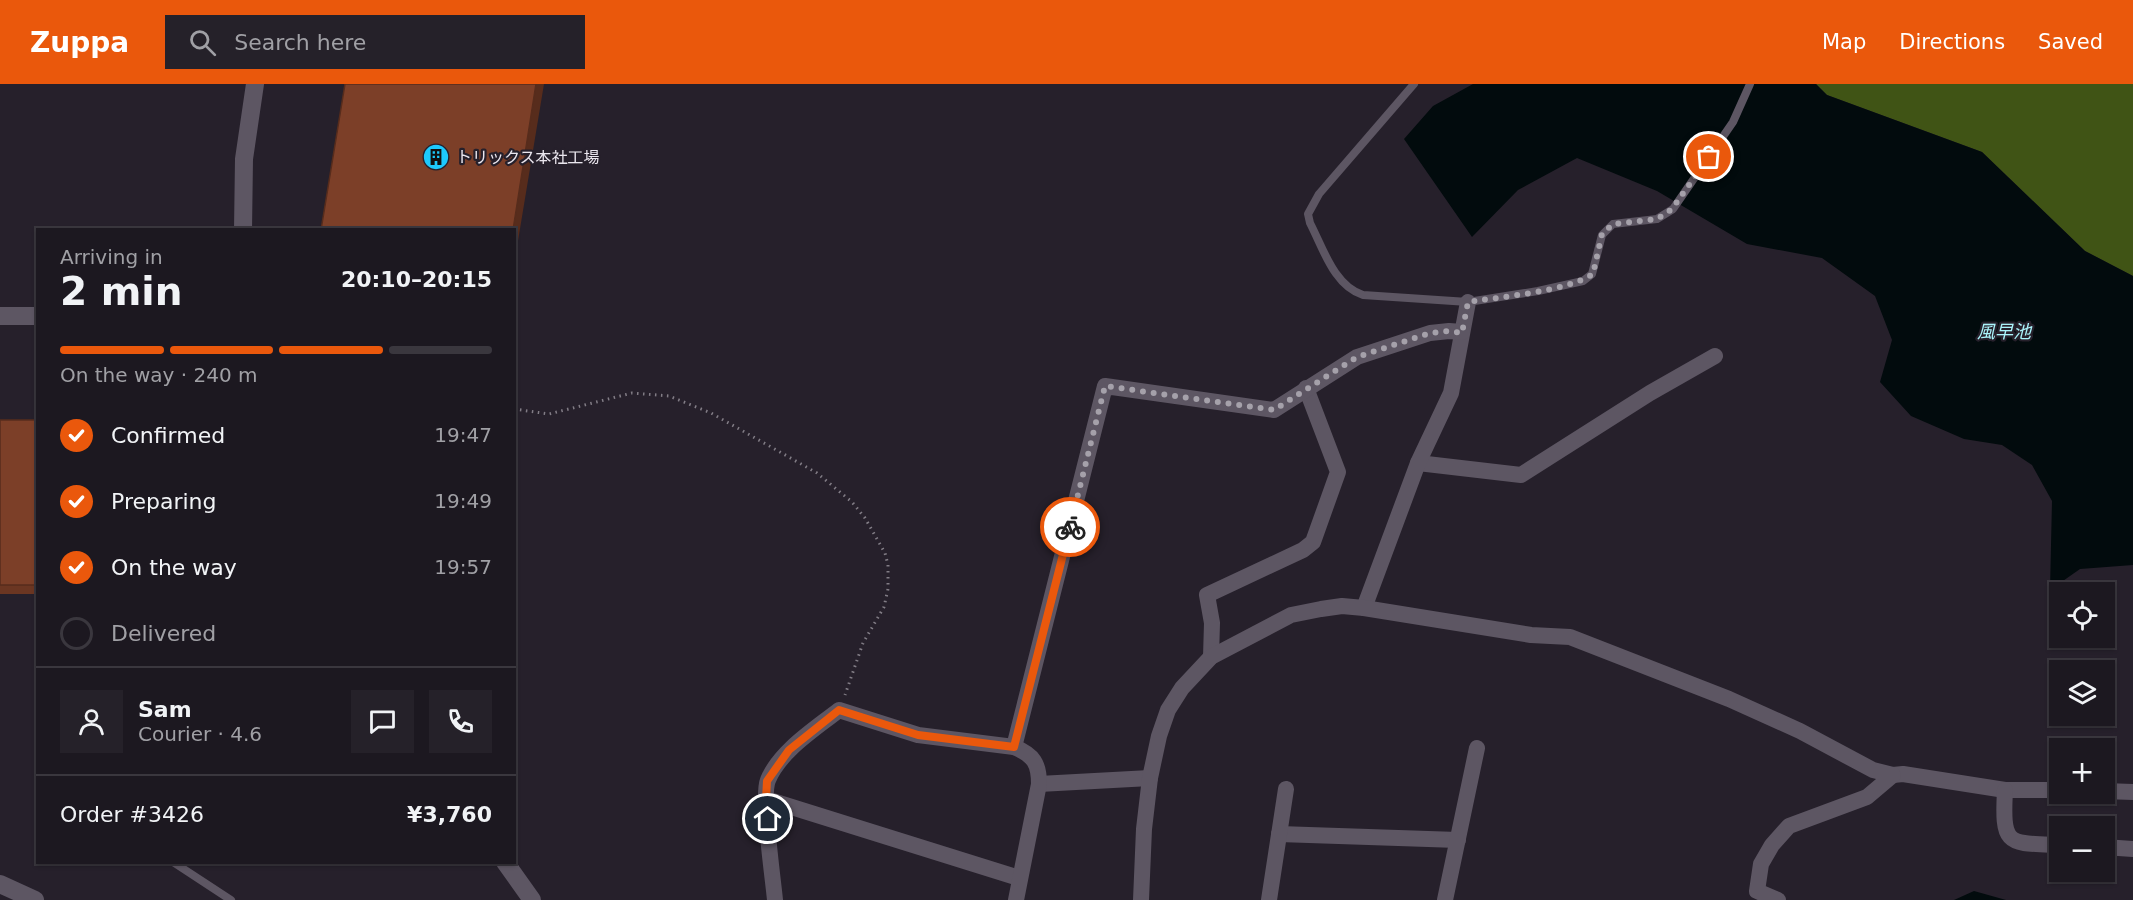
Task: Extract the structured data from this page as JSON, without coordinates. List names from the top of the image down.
{
  "water": ["風早池"],
  "places": {
    "building": ["トリックス本社工場"]
  },
  "page": {
    "header": "Zuppa",
    "search": "Search here",
    "nav": ["Map", "Directions", "Saved"],
    "heading": ["2 min", "Arriving in", "20:10–20:15"],
    "panel": [
      "Sam",
      "Courier · 4.6",
      "Order #3426",
      "¥3,760"
    ],
    "bar": "On the way · 240 m",
    "list": [
      ["Confirmed", "19:47"],
      ["Preparing", "19:49"],
      ["On the way", "19:57"],
      "Delivered"
    ],
    "map_buttons": ["+", "−"]
  }
}
